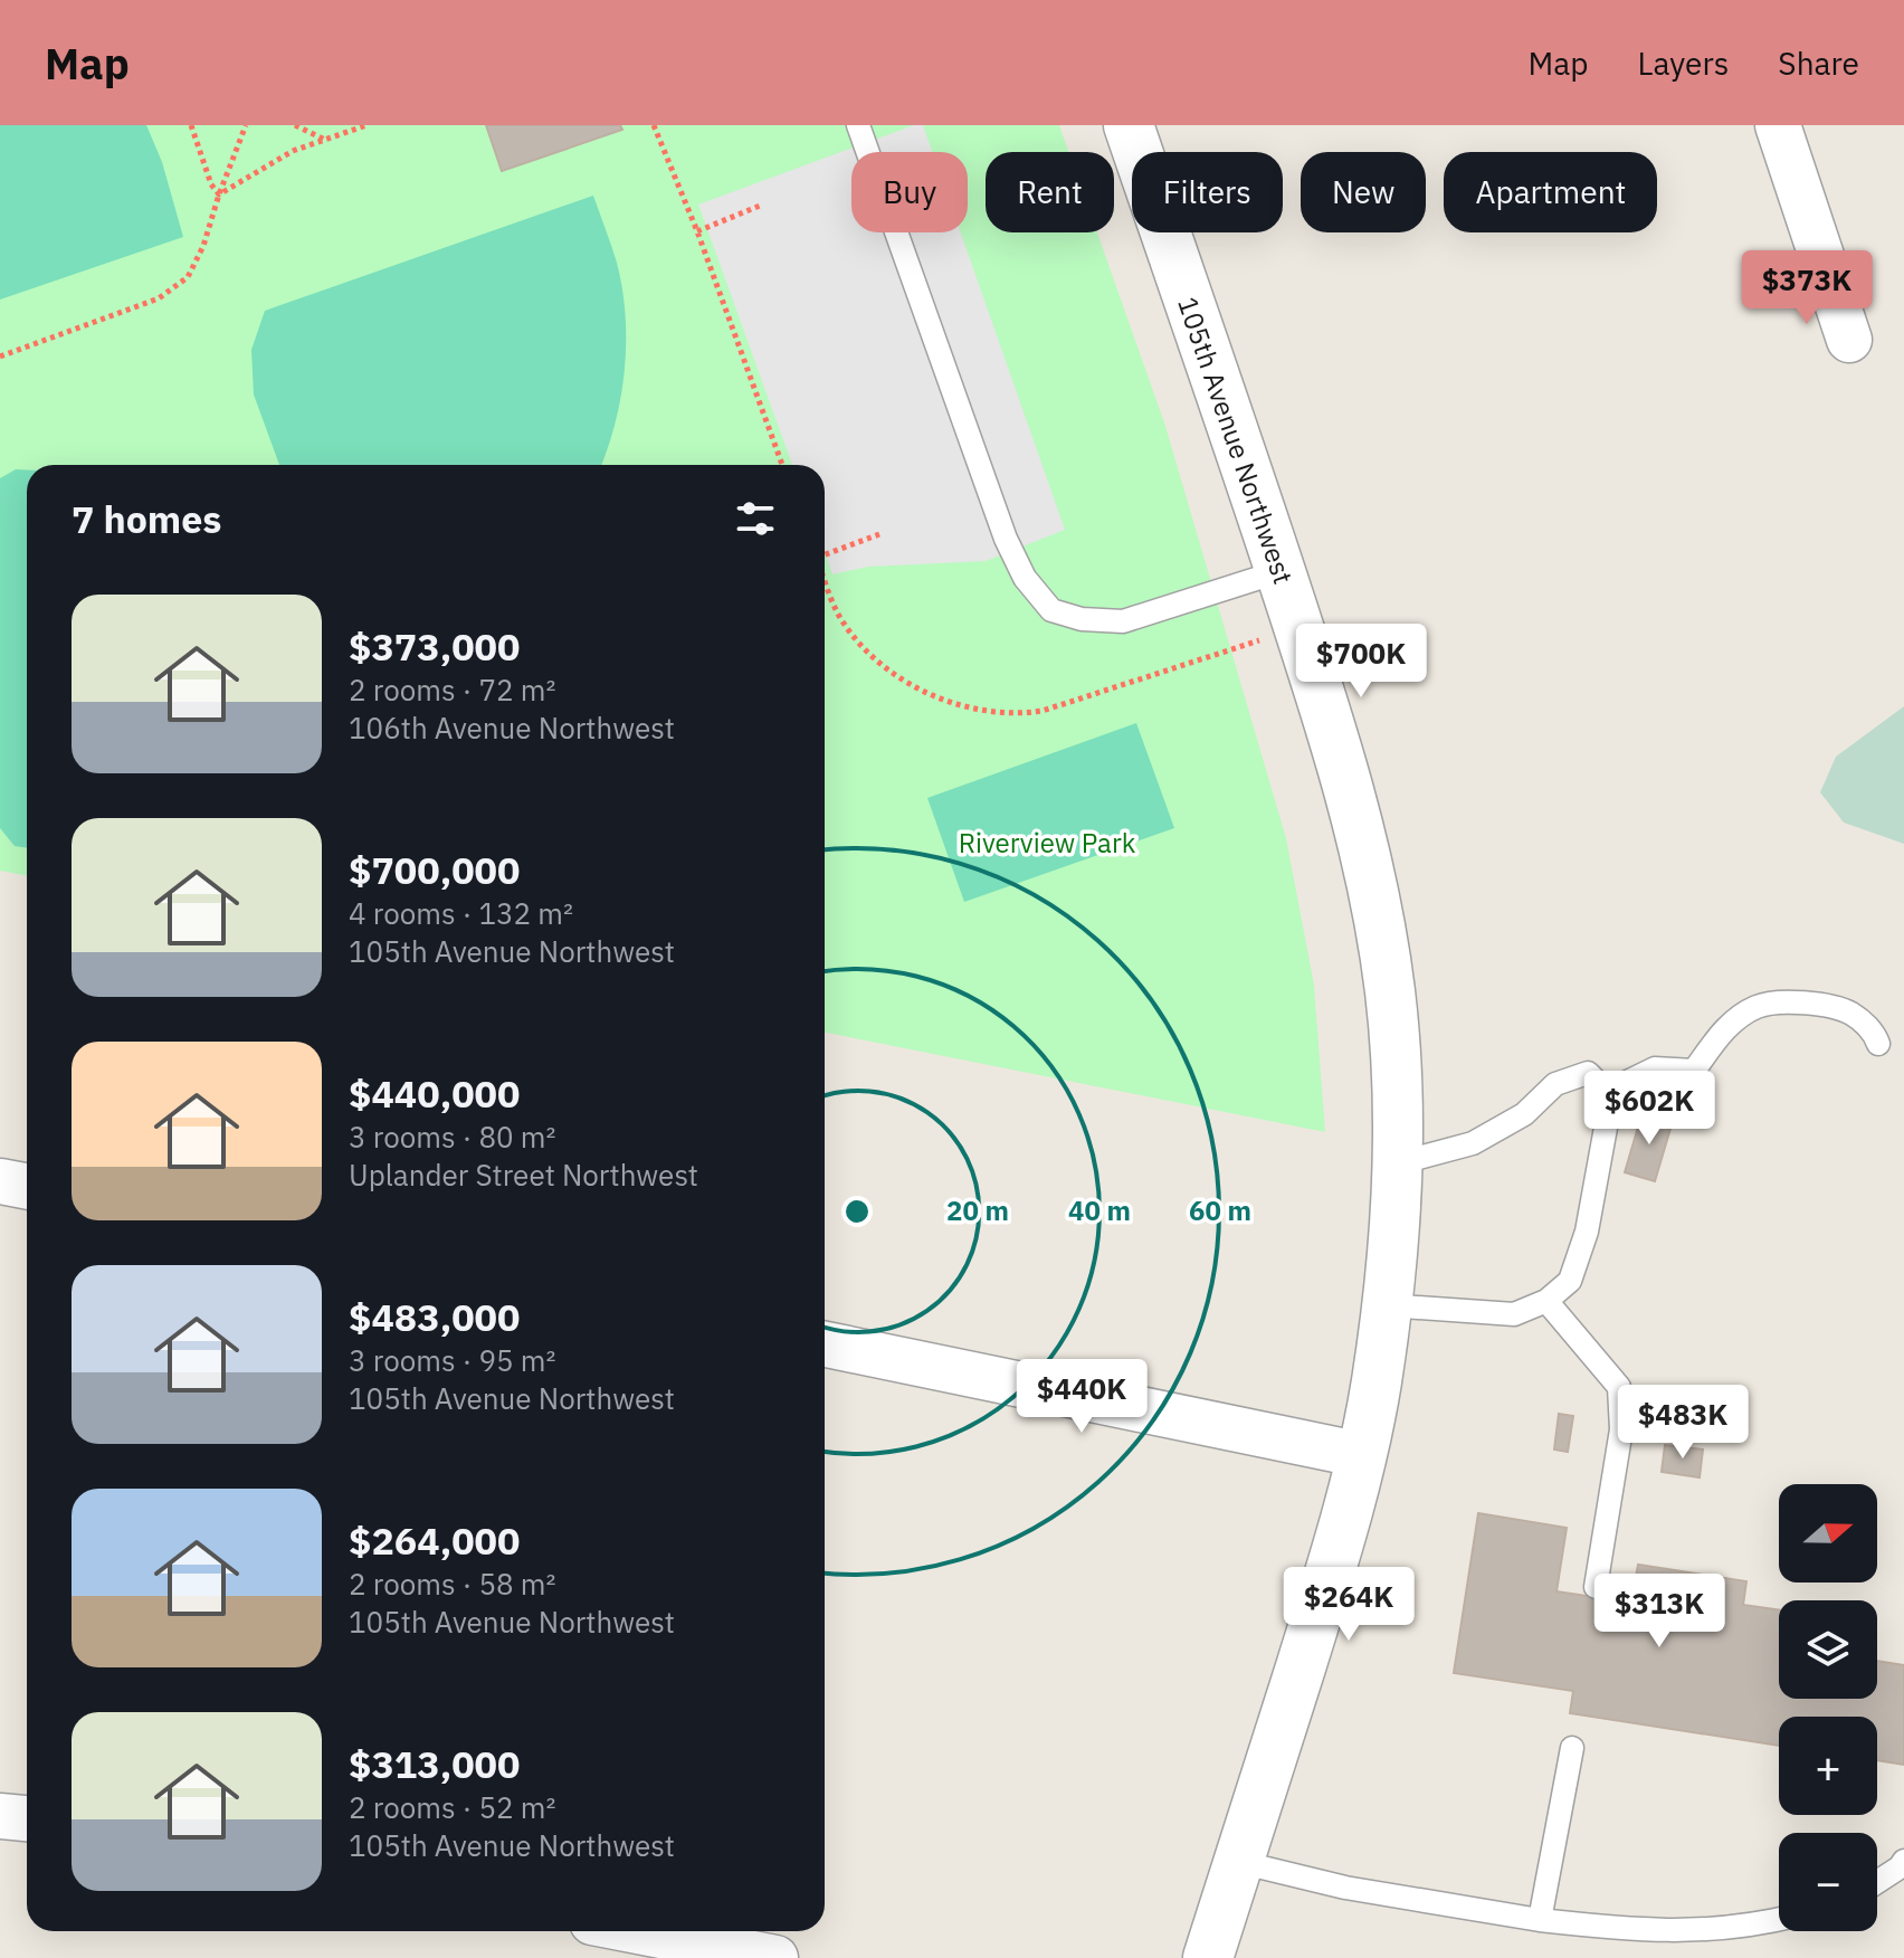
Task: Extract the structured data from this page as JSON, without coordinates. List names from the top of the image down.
{
  "streets": {
    "street": ["105th Avenue Northwest"]
  },
  "parks": ["Riverview Park"],
  "north": "right",
  "page": {
    "header": "Map",
    "nav": ["Map", "Layers", "Share"],
    "chip": [
      "Buy",
      "Rent",
      "Filters",
      "New",
      "Apartment"
    ],
    "price": [
      "$373K",
      "$700K",
      "$602K",
      "$440K",
      "$483K",
      "$264K",
      "$313K"
    ],
    "heading": "7 homes",
    "list": [
      {
        "name": "$373,000",
        "note": "2 rooms · 72 m² · 106th Avenue Northwest"
      },
      {
        "name": "$700,000",
        "note": "4 rooms · 132 m² · 105th Avenue Northwest"
      },
      {
        "name": "$440,000",
        "note": "3 rooms · 80 m² · Uplander Street Northwest"
      },
      {
        "name": "$483,000",
        "note": "3 rooms · 95 m² · 105th Avenue Northwest"
      },
      {
        "name": "$264,000",
        "note": "2 rooms · 58 m² · 105th Avenue Northwest"
      },
      {
        "name": "$313,000",
        "note": "2 rooms · 52 m² · 105th Avenue Northwest"
      }
    ],
    "map_buttons": ["+", "−"]
  },
  "rings": ["20 m", "40 m", "60 m"]
}
